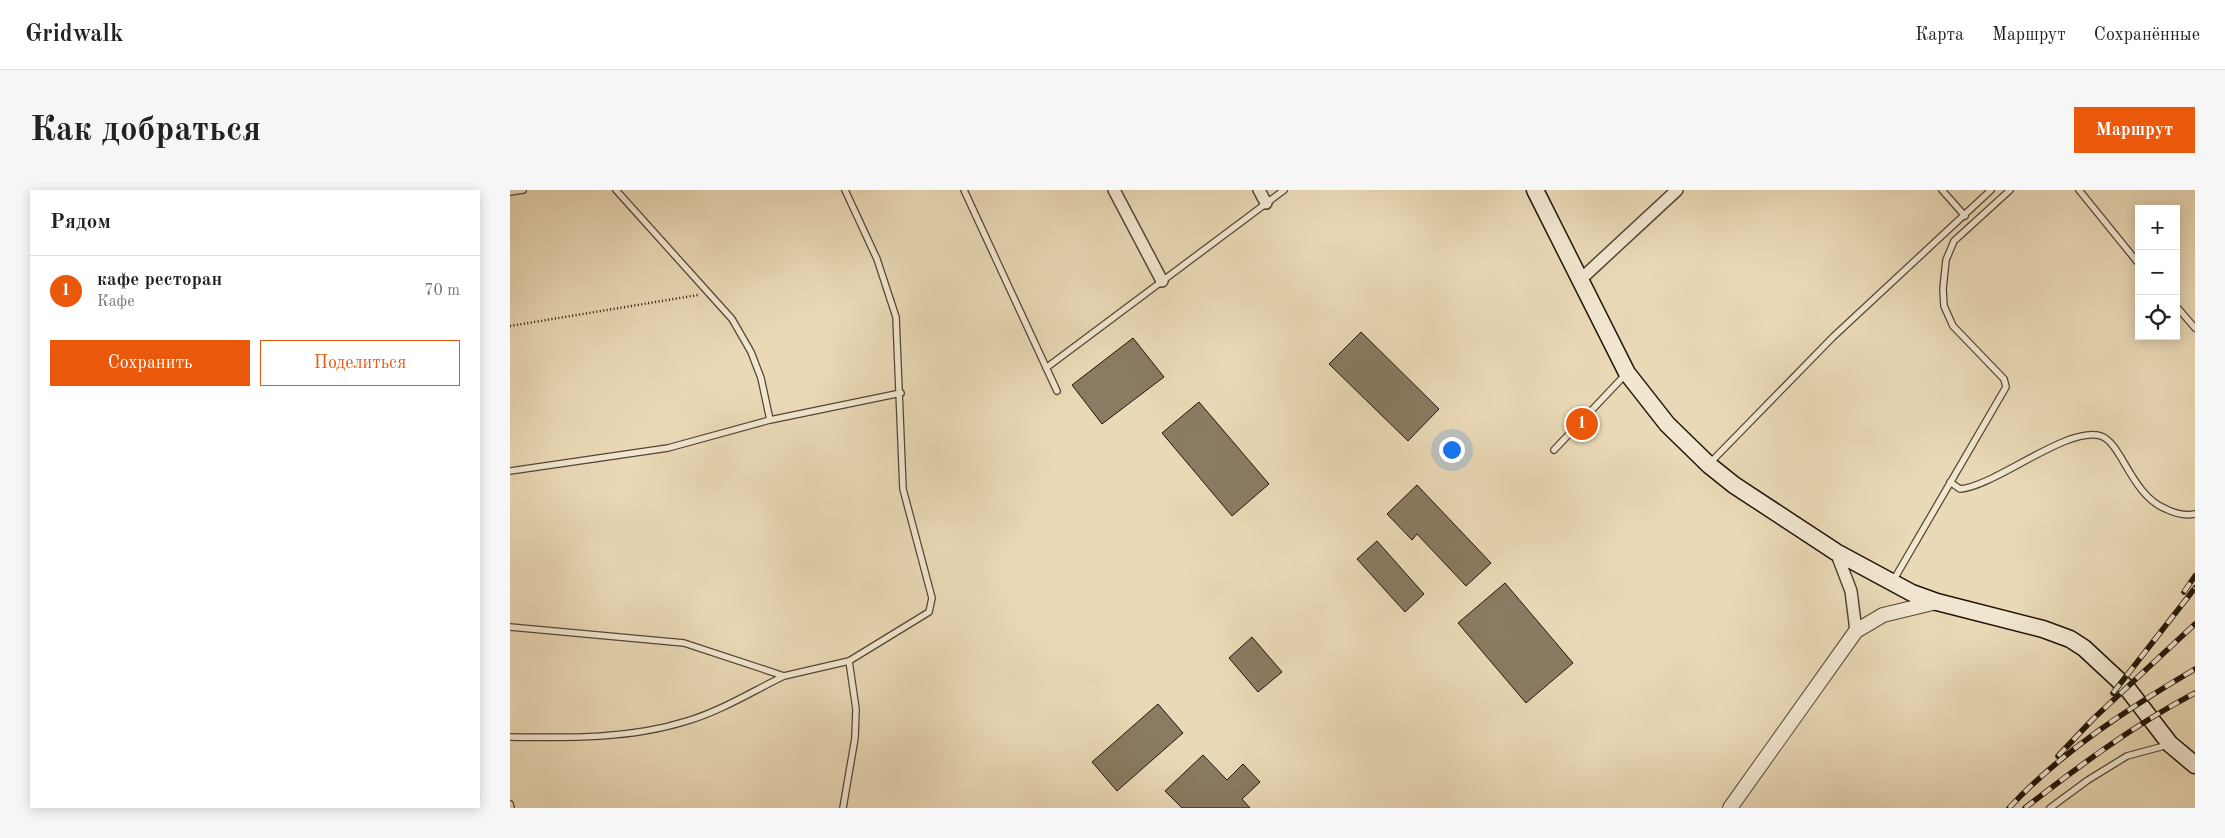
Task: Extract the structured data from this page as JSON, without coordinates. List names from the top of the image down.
{
  "page": {
    "header": "Gridwalk",
    "nav": ["Карта", "Маршрут", "Сохранённые"],
    "buttons": [
      "Маршрут",
      ["Сохранить", "Поделиться"]
    ],
    "title": "Как добраться",
    "heading": "Рядом",
    "map_buttons": ["+", "−"],
    "list": [
      {
        "mark": "1",
        "name": "кафе ресторан",
        "note": "Кафе",
        "value": "70 m"
      }
    ],
    "pins": "1"
  }
}
